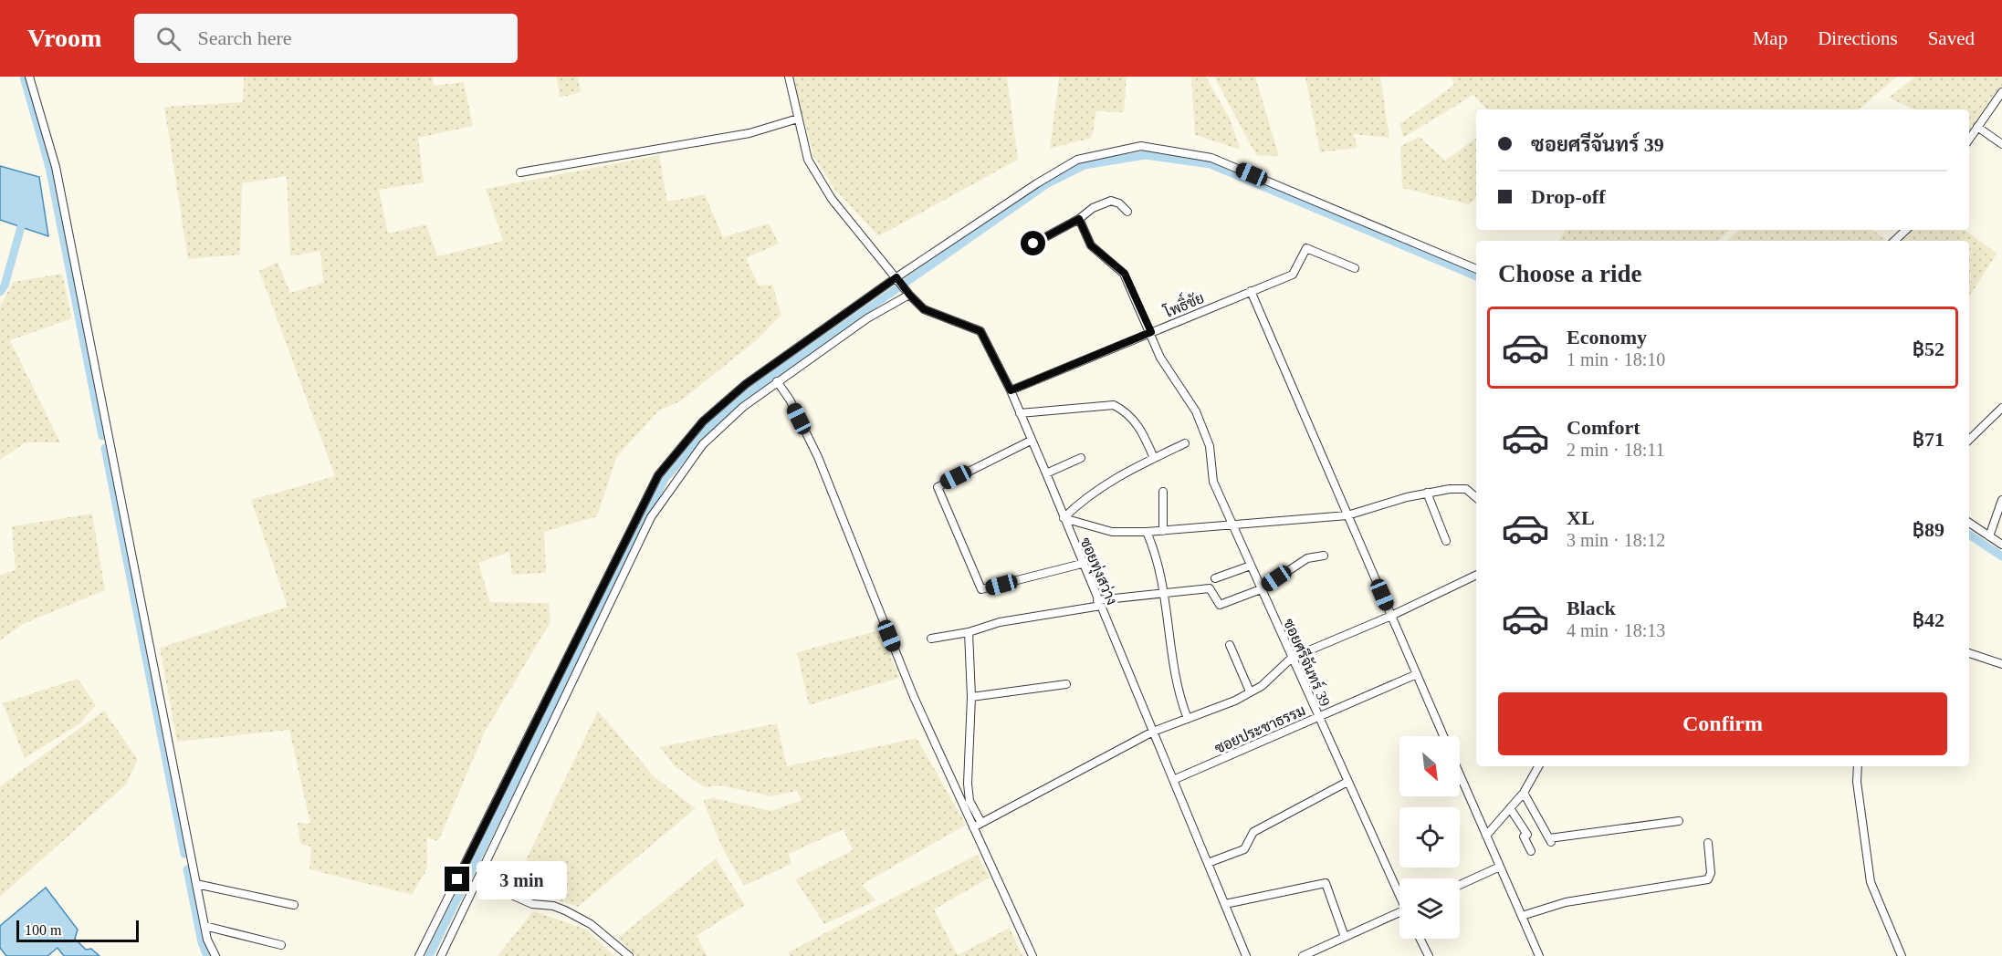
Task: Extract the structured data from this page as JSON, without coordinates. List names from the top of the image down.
{
  "streets": {
    "street": [
      "โพธิ์ชัย",
      "ซอยทุ่งสว่าง",
      "ซอยศรีจันทร์ 39",
      "ซอยประชาธรรม"
    ]
  },
  "crossings": [
    ["โพธิ์ชัย", "ซอยทุ่งสว่าง"],
    ["โพธิ์ชัย", "ซอยศรีจันทร์ 39"],
    ["ซอยทุ่งสว่าง", "ซอยประชาธรรม"],
    ["ซอยศรีจันทร์ 39", "ซอยประชาธรรม"]
  ],
  "scale_bar": "100 m",
  "north": "bottom right",
  "page": {
    "header": "Vroom",
    "search": "Search here",
    "nav": ["Map", "Directions", "Saved"],
    "banner": ["ซอยศรีจันทร์ 39", "Drop-off"],
    "heading": "Choose a ride",
    "list": [
      {
        "name": "Economy",
        "note": "1 min · 18:10",
        "value": "฿52"
      },
      {
        "name": "Comfort",
        "note": "2 min · 18:11",
        "value": "฿71"
      },
      {
        "name": "XL",
        "note": "3 min · 18:12",
        "value": "฿89"
      },
      {
        "name": "Black",
        "note": "4 min · 18:13",
        "value": "฿42"
      }
    ],
    "buttons": "Confirm",
    "bubble": "3 min",
    "scale": "100 m"
  }
}
